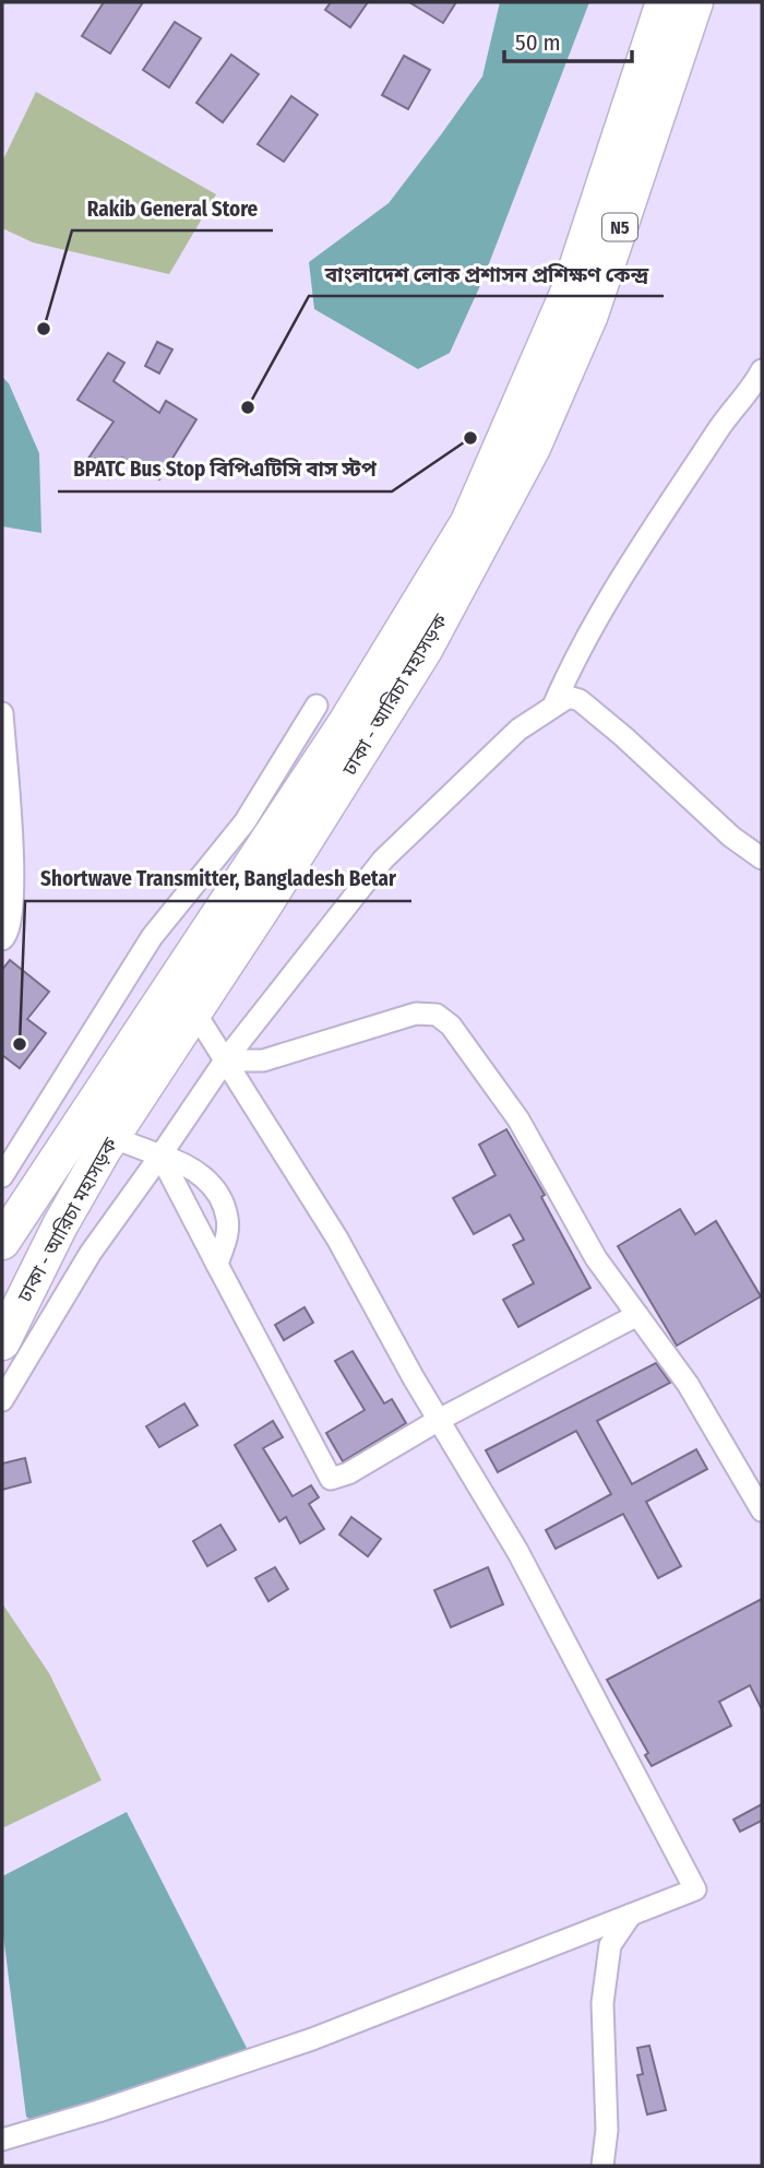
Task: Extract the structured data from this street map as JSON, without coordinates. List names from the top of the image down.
{
  "streets": {
    "highway": ["N5", "ঢাকা - আরিচা মহাসড়ক"]
  },
  "places": [
    "Rakib General Store",
    "বাংলাদেশ লোক প্রশাসন প্রশিক্ষণ কেন্দ্র",
    "BPATC Bus Stop বিপিএটিসি বাস স্টপ",
    "Shortwave Transmitter, Bangladesh Betar"
  ],
  "scale_bar": "50 m"
}
